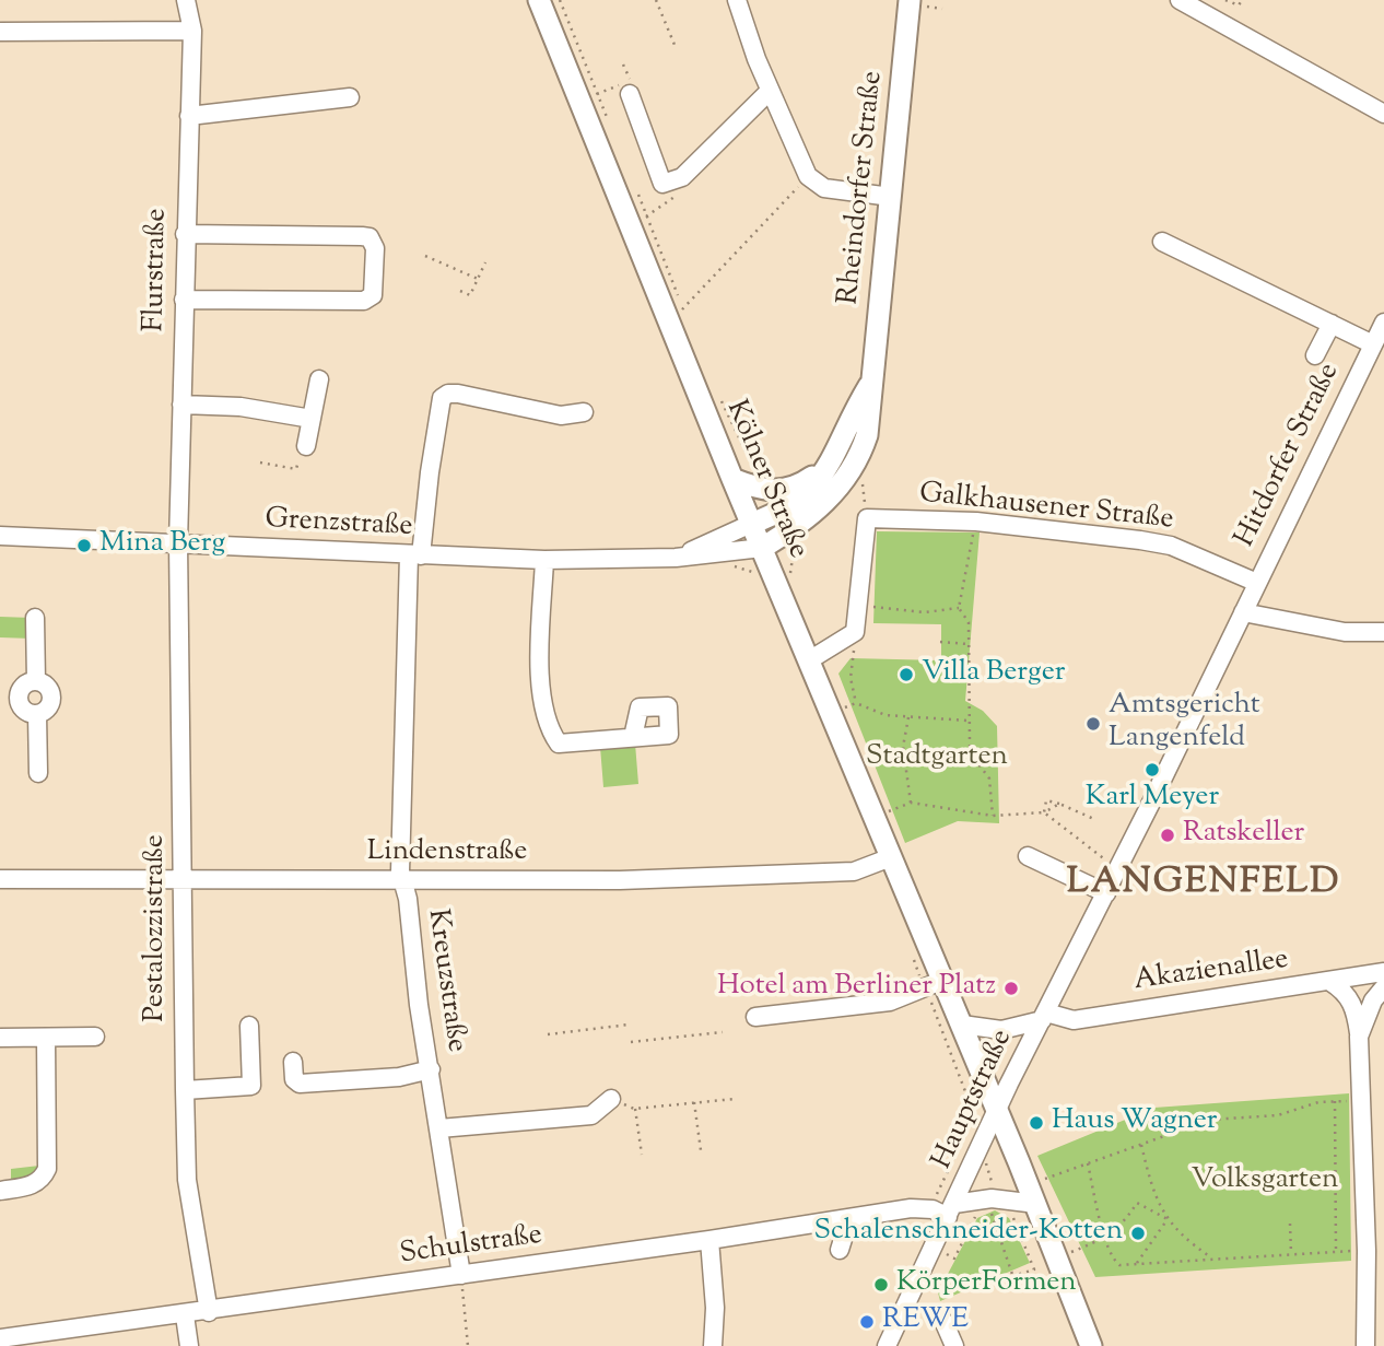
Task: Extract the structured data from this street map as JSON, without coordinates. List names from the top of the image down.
{
  "streets": {
    "main road": ["Rheindorfer Straße", "Kölner Straße"],
    "street": [
      "Flurstraße",
      "Hitdorfer Straße",
      "Galkhausener Straße",
      "Grenzstraße",
      "Lindenstraße",
      "Pestalozzistraße",
      "Akazienallee",
      "Kreuzstraße",
      "Hauptstraße",
      "Schulstraße"
    ]
  },
  "crossings": [
    ["Rheindorfer Straße", "Kölner Straße"],
    ["Rheindorfer Straße", "Grenzstraße"],
    ["Flurstraße", "Grenzstraße"],
    ["Flurstraße", "Pestalozzistraße"],
    ["Hitdorfer Straße", "Galkhausener Straße"],
    ["Hitdorfer Straße", "Hauptstraße"],
    ["Kölner Straße", "Grenzstraße"],
    ["Kölner Straße", "Lindenstraße"],
    ["Kölner Straße", "Hauptstraße"],
    ["Grenzstraße", "Pestalozzistraße"],
    ["Grenzstraße", "Kreuzstraße"],
    ["Lindenstraße", "Pestalozzistraße"],
    ["Lindenstraße", "Kreuzstraße"],
    ["Pestalozzistraße", "Schulstraße"],
    ["Akazienallee", "Hauptstraße"],
    ["Kreuzstraße", "Schulstraße"],
    ["Hauptstraße", "Schulstraße"]
  ],
  "districts": ["LANGENFELD"],
  "parks": ["Stadtgarten", "Volksgarten"],
  "places": [
    "Mina Berg",
    "Villa Berger",
    "Amtsgericht Langenfeld",
    "Karl Meyer",
    "Ratskeller",
    "Hotel am Berliner Platz",
    "Haus Wagner",
    "Schalenschneider-Kotten",
    "KörperFormen",
    "REWE"
  ]
}
